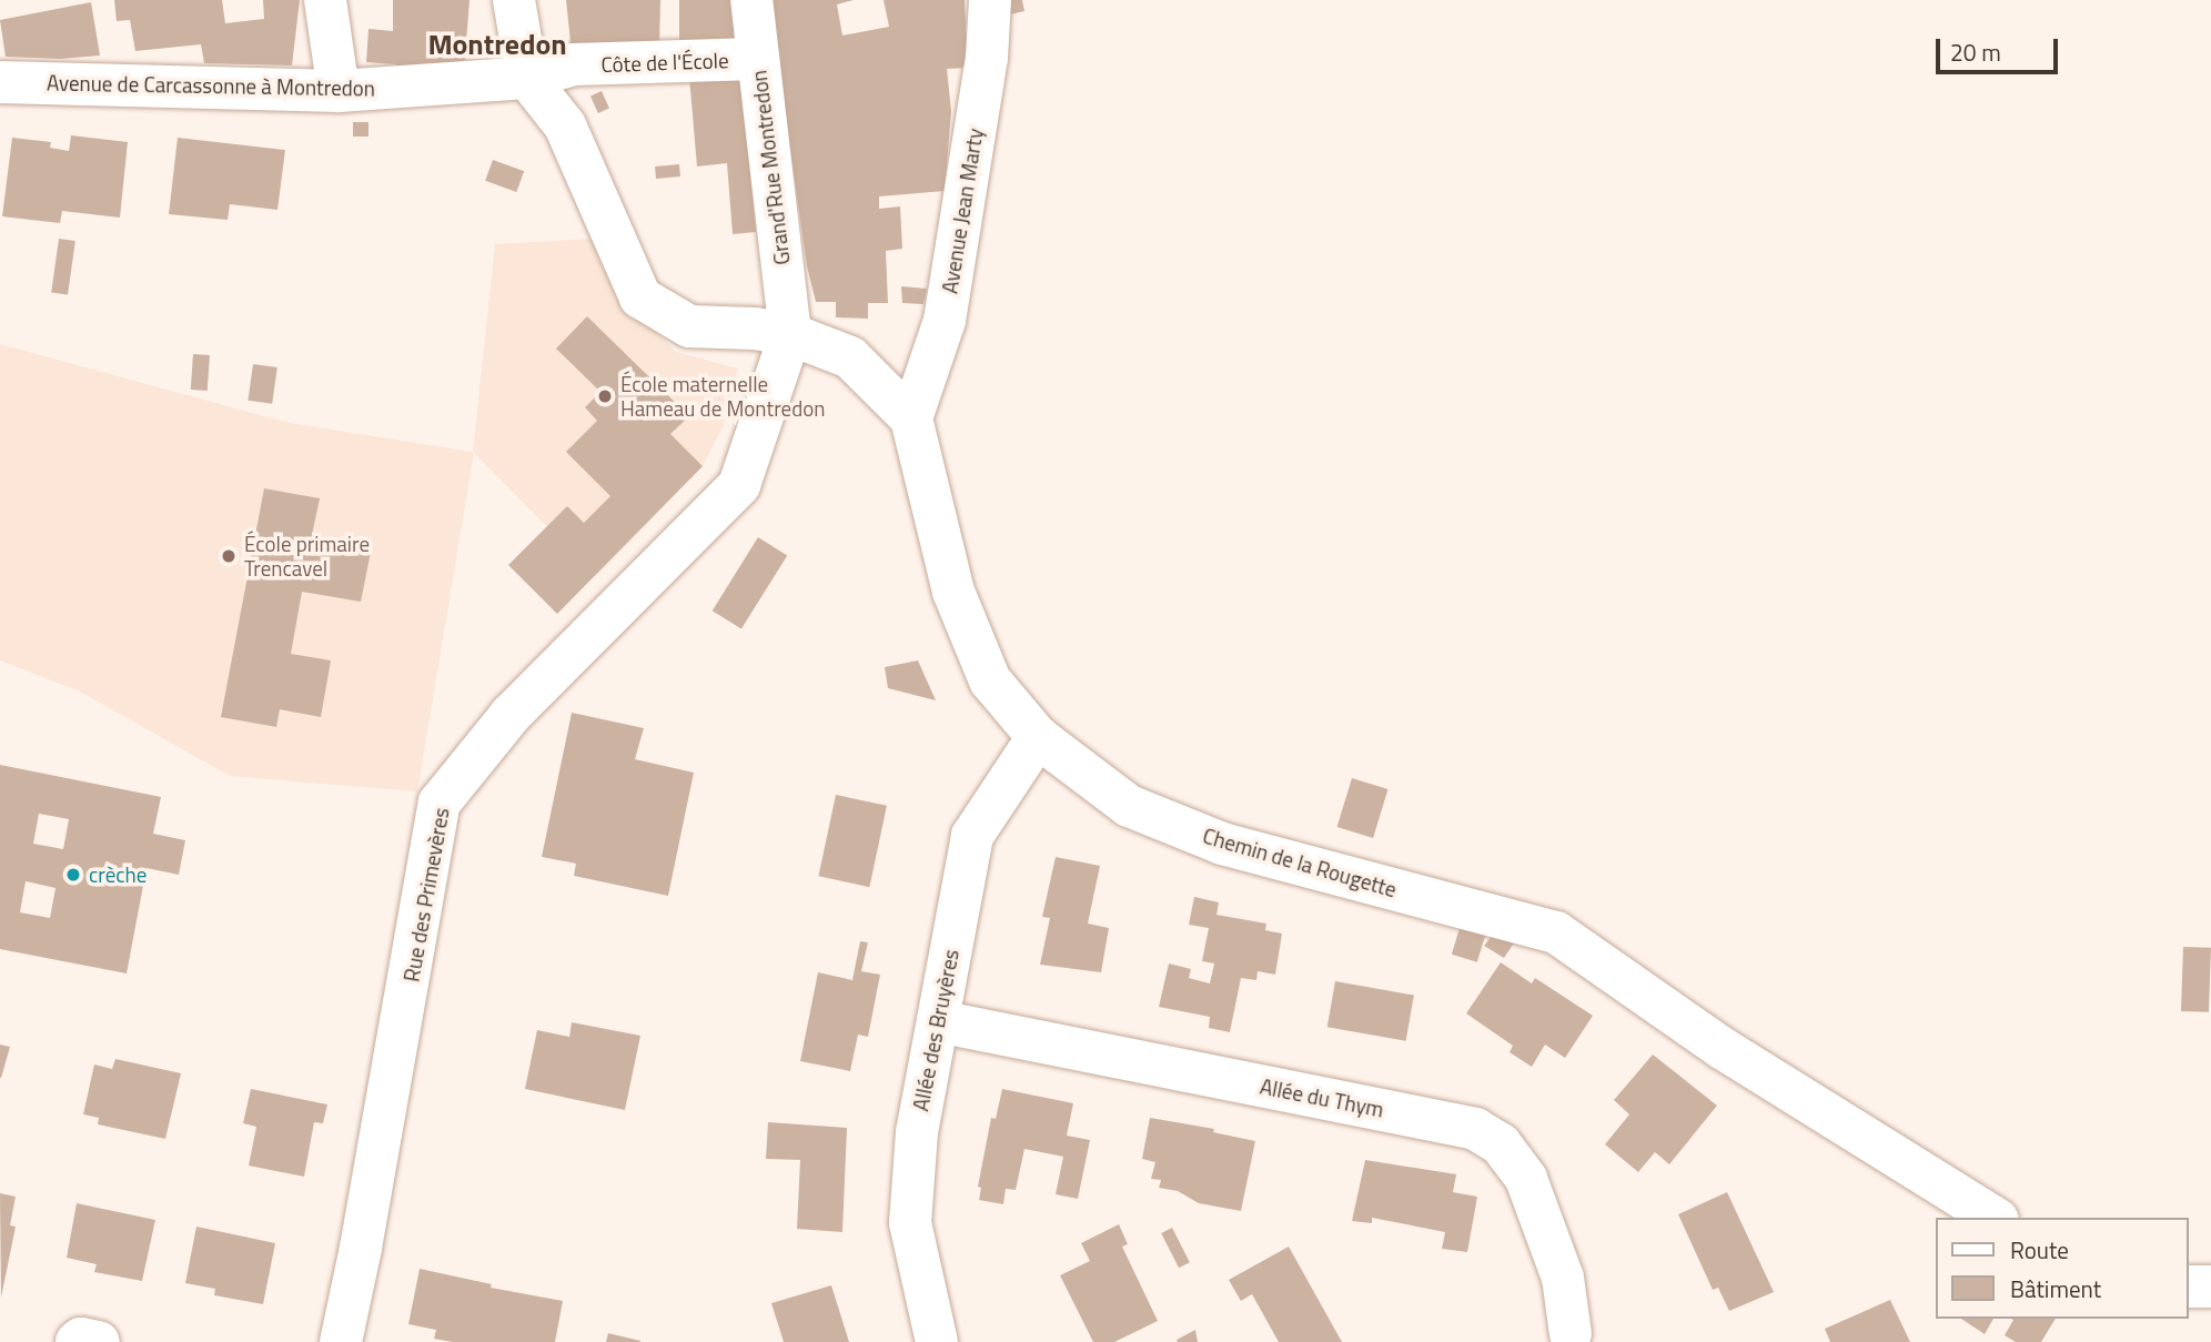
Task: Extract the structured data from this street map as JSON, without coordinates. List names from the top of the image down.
{
  "streets": {
    "street": [
      "Côte de l'École",
      "Avenue de Carcassonne à Montredon",
      "Grand'Rue Montredon",
      "Avenue Jean Marty",
      "Chemin de la Rougette",
      "Rue des Primevères",
      "Allée des Bruyères",
      "Allée du Thym"
    ]
  },
  "crossings": [
    ["Côte de l'École", "Avenue de Carcassonne à Montredon"],
    ["Côte de l'École", "Grand'Rue Montredon"],
    ["Grand'Rue Montredon", "Rue des Primevères"],
    ["Avenue Jean Marty", "Chemin de la Rougette"],
    ["Chemin de la Rougette", "Allée des Bruyères"],
    ["Allée des Bruyères", "Allée du Thym"]
  ],
  "districts": ["Montredon"],
  "places": ["École maternelle Hameau de Montredon", "École primaire Trencavel", "crèche"],
  "legend": ["Route", "Bâtiment"],
  "scale_bar": "20 m"
}
